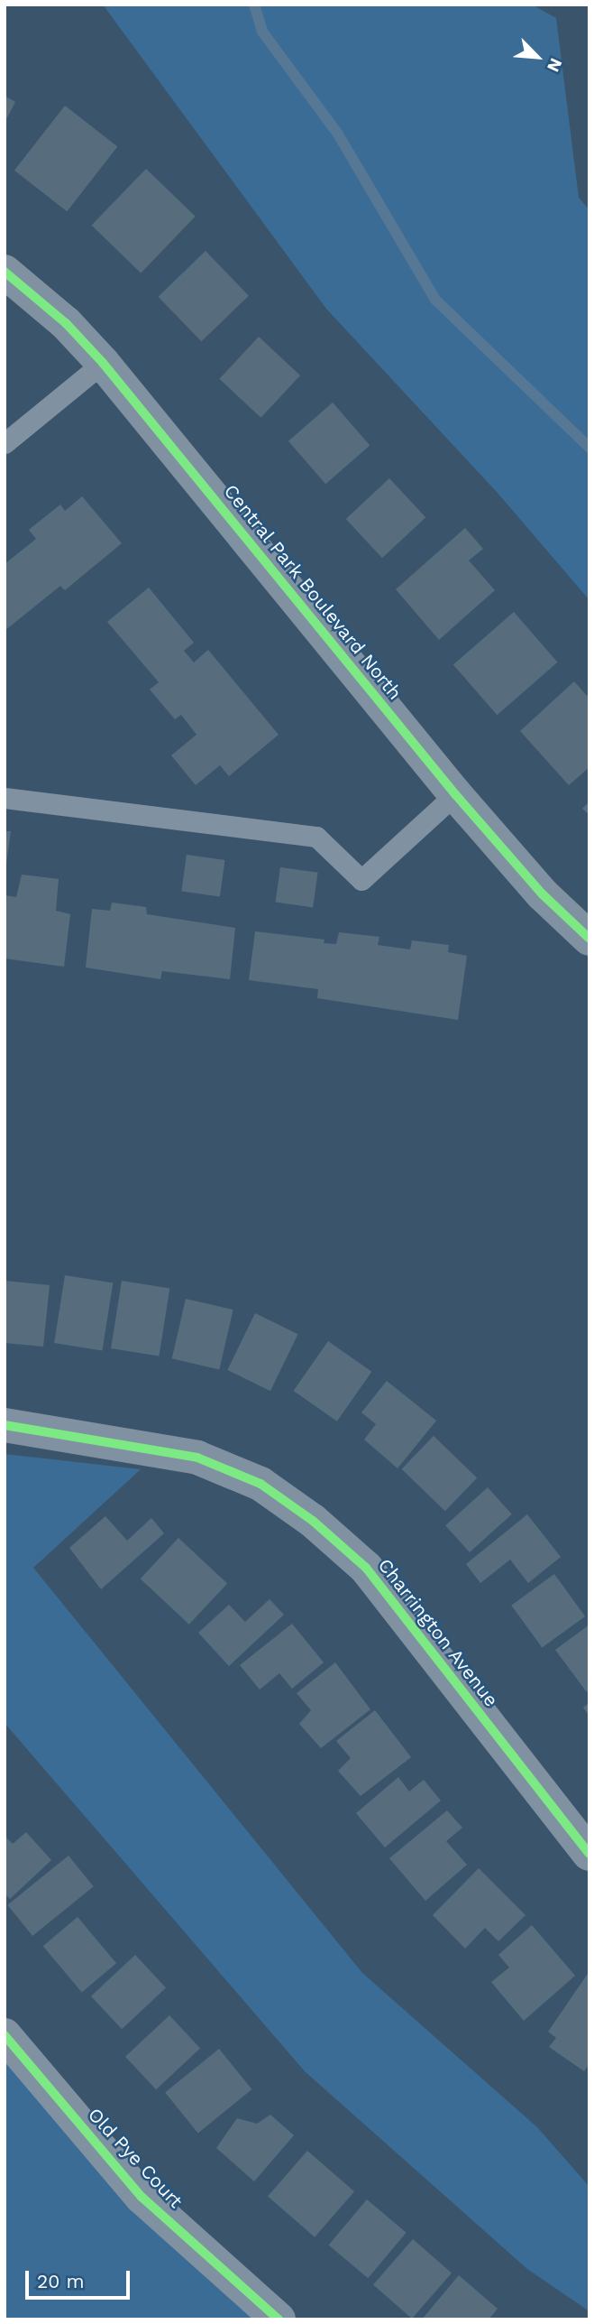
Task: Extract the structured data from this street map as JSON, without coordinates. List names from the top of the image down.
{
  "streets": {
    "street": ["Central Park Boulevard North", "Charrington Avenue", "Old Pye Court"]
  },
  "scale_bar": "20 m",
  "north": "bottom right"
}
